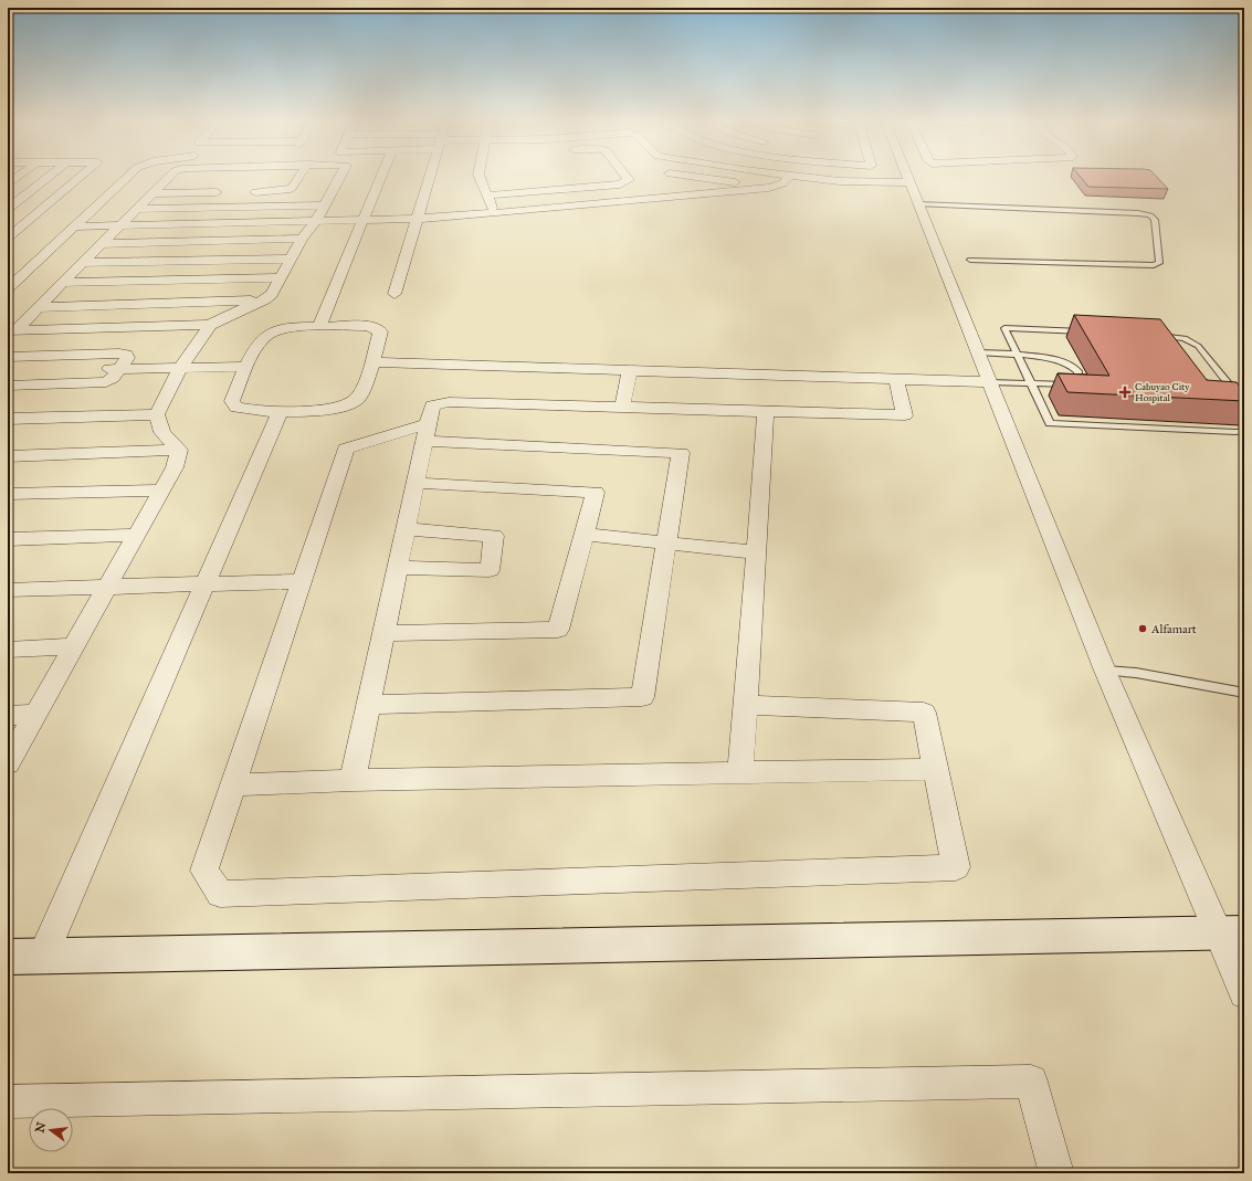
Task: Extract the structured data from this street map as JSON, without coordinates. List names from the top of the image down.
{
  "places": {
    "health": ["Cabuyao City Hospital"],
    "other": ["Alfamart"]
  },
  "north": "left"
}
